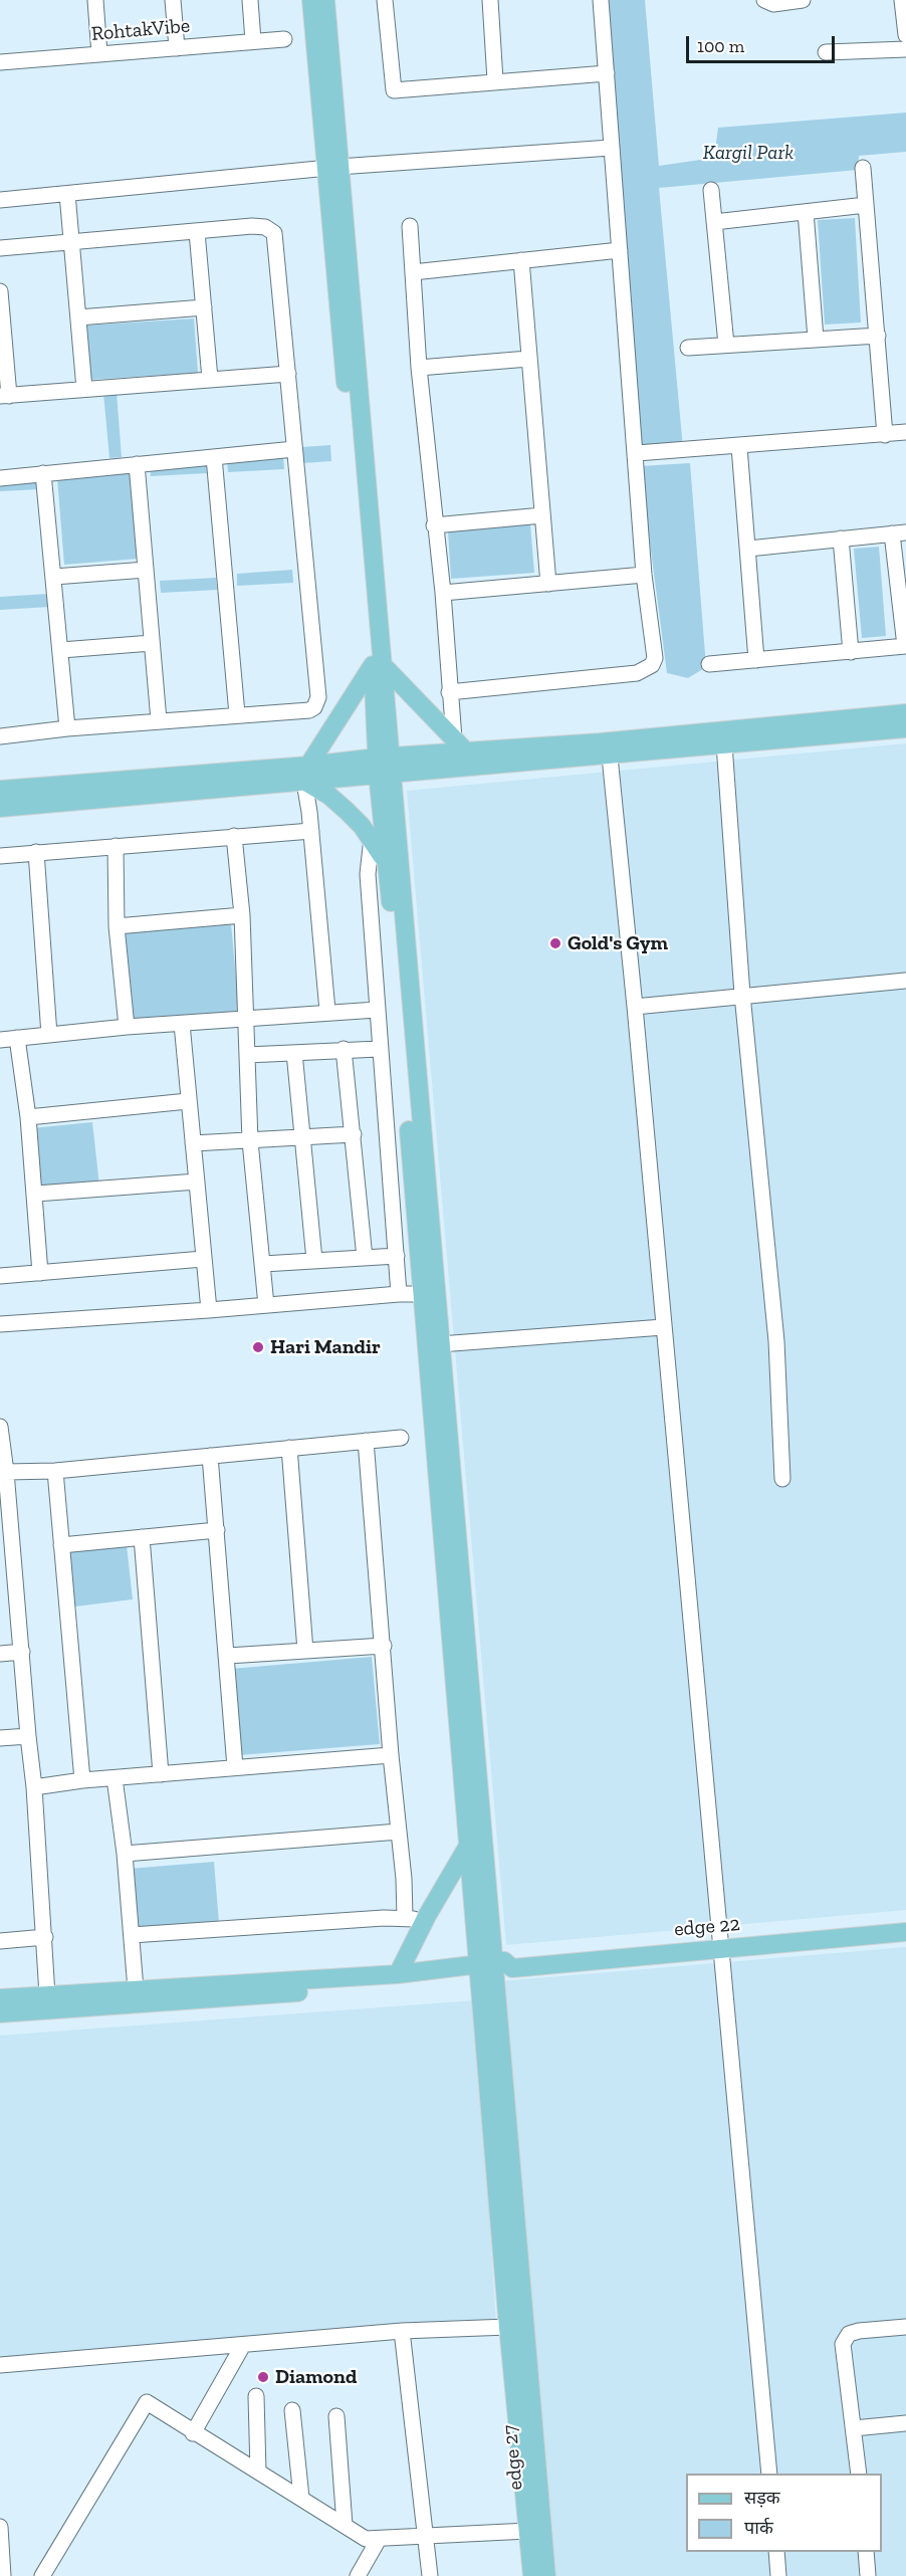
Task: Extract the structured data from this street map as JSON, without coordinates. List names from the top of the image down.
{
  "streets": {
    "main road": ["edge 22", "edge 27"],
    "street": ["RohtakVibe"]
  },
  "crossings": [
    ["edge 22", "edge 27"]
  ],
  "parks": ["Kargil Park"],
  "places": ["Gold's Gym", "Hari Mandir", "Diamond"],
  "legend": ["सड़क", "पार्क"],
  "scale_bar": "100 m"
}
